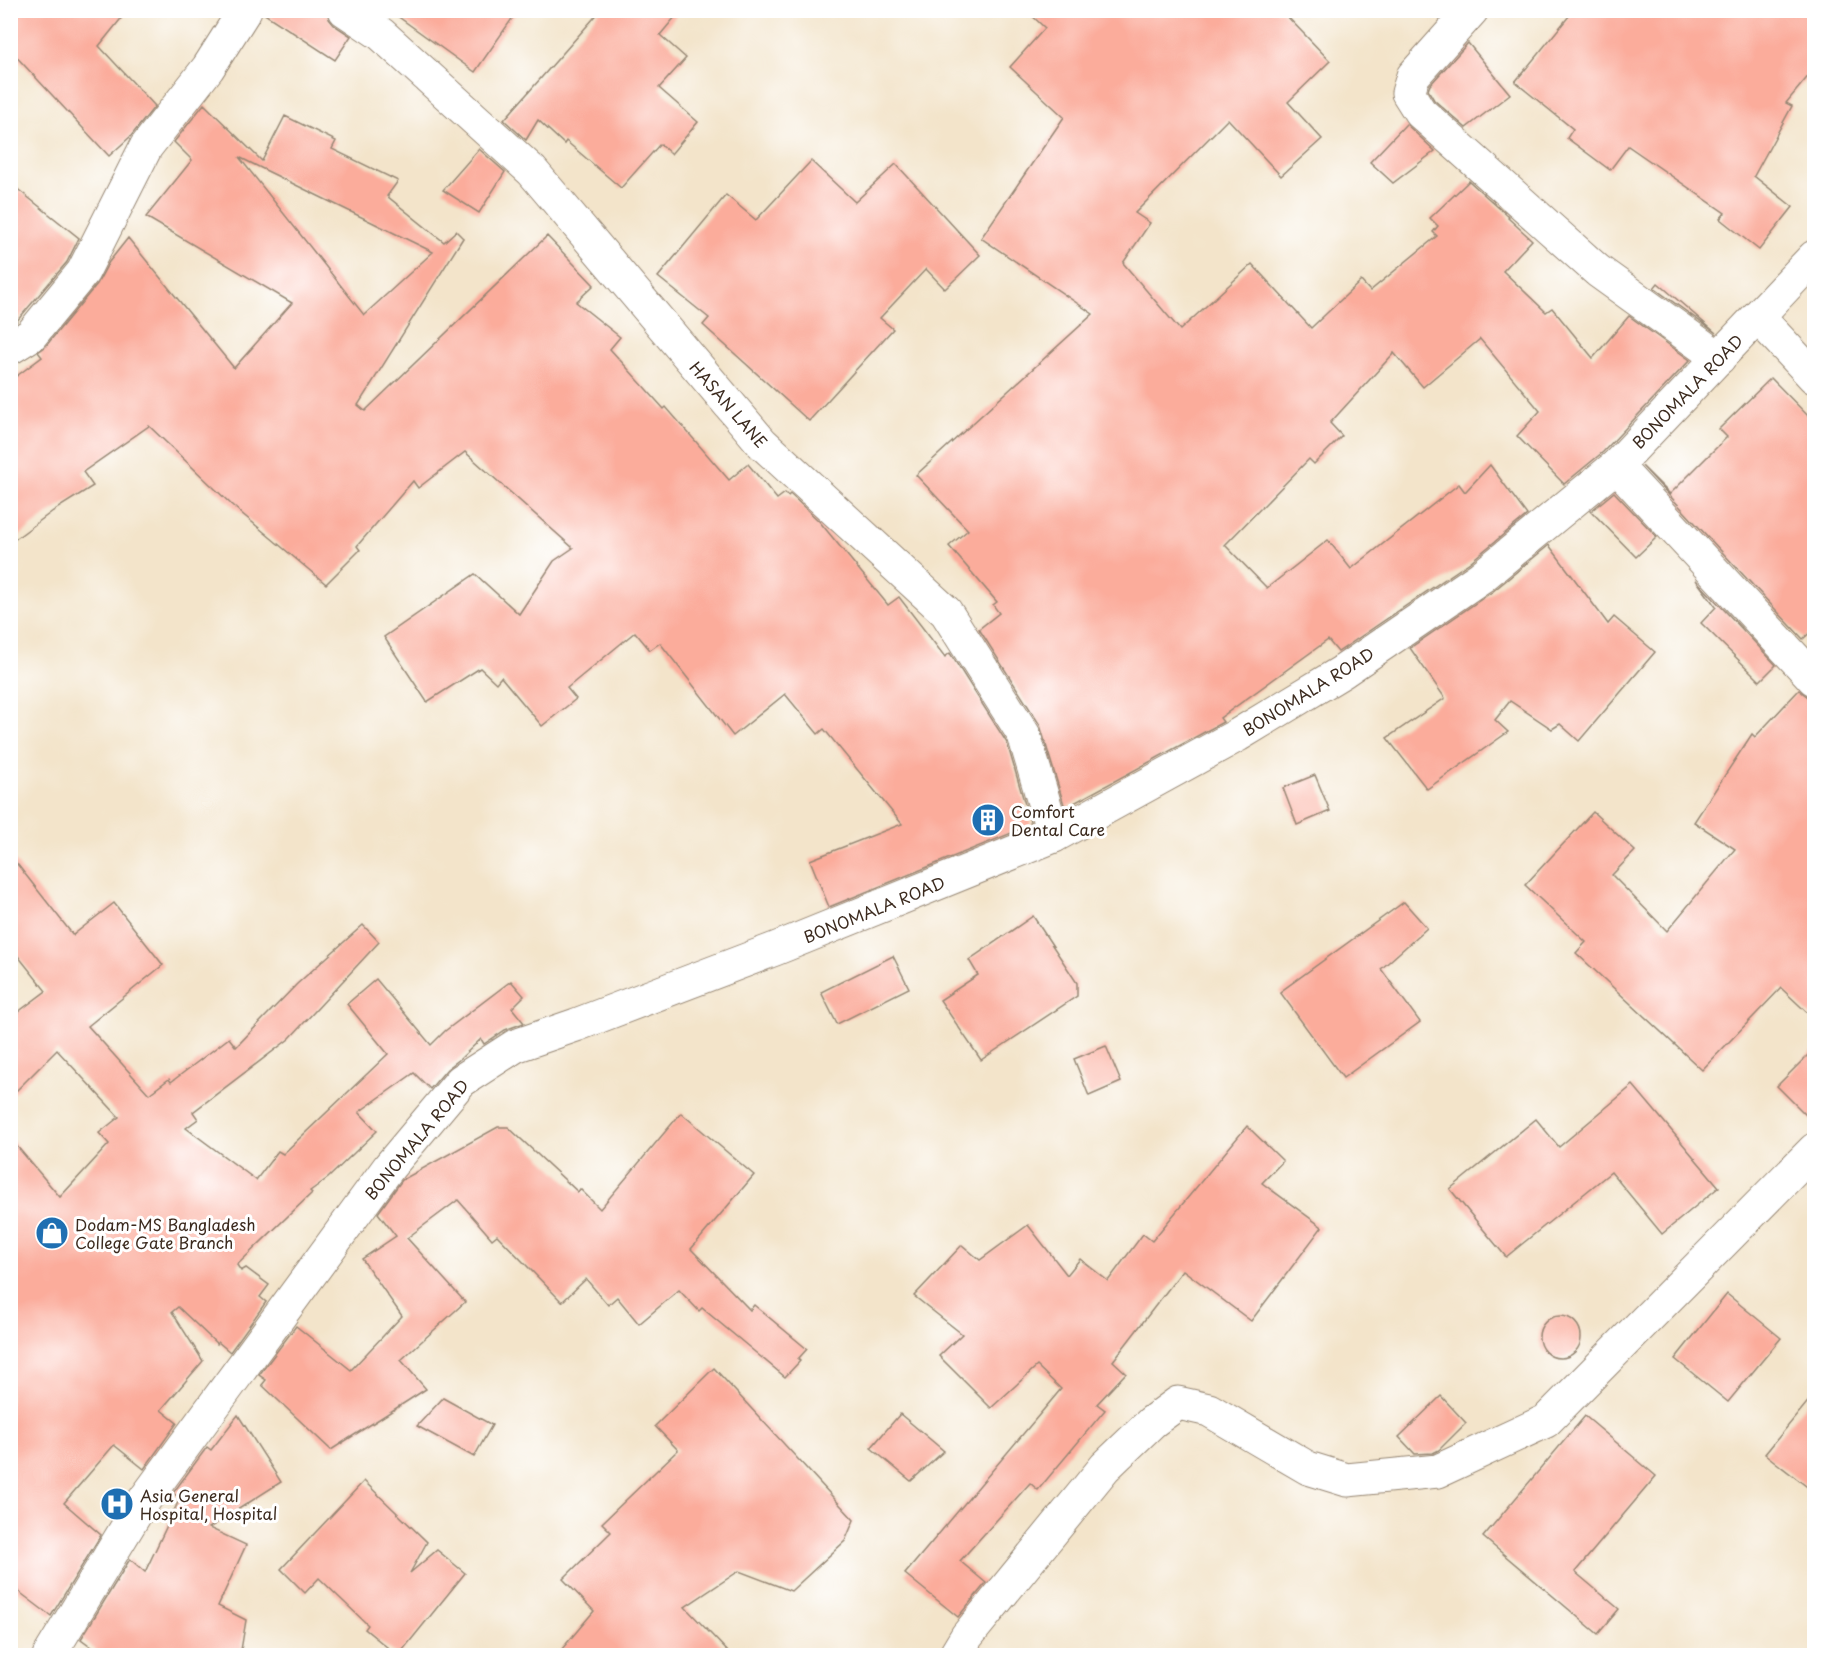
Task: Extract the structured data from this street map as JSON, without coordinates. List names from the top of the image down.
{
  "streets": {
    "street": ["BONOMALA ROAD", "HASAN LANE"]
  },
  "crossings": [
    ["BONOMALA ROAD", "HASAN LANE"]
  ],
  "places": {
    "building": ["Comfort Dental Care"],
    "shop": ["Dodam-MS Bangladesh College Gate Branch"],
    "hospital": ["Asia General Hospital, Hospital"]
  }
}
